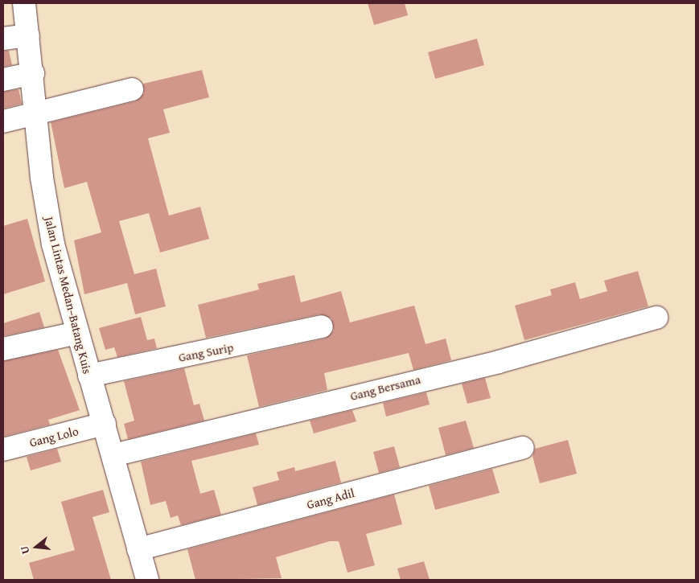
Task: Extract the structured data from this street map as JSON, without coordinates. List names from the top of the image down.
{
  "streets": {
    "main road": [
      "Jalan Lintas Medan–Batang Kuis",
      "Gang Surip",
      "Gang Bersama",
      "Gang Lolo",
      "Gang Adil"
    ]
  },
  "crossings": [
    ["Jalan Lintas Medan–Batang Kuis", "Gang Surip"],
    ["Jalan Lintas Medan–Batang Kuis", "Gang Bersama"],
    ["Jalan Lintas Medan–Batang Kuis", "Gang Lolo"],
    ["Jalan Lintas Medan–Batang Kuis", "Gang Adil"]
  ],
  "north": "left"
}
